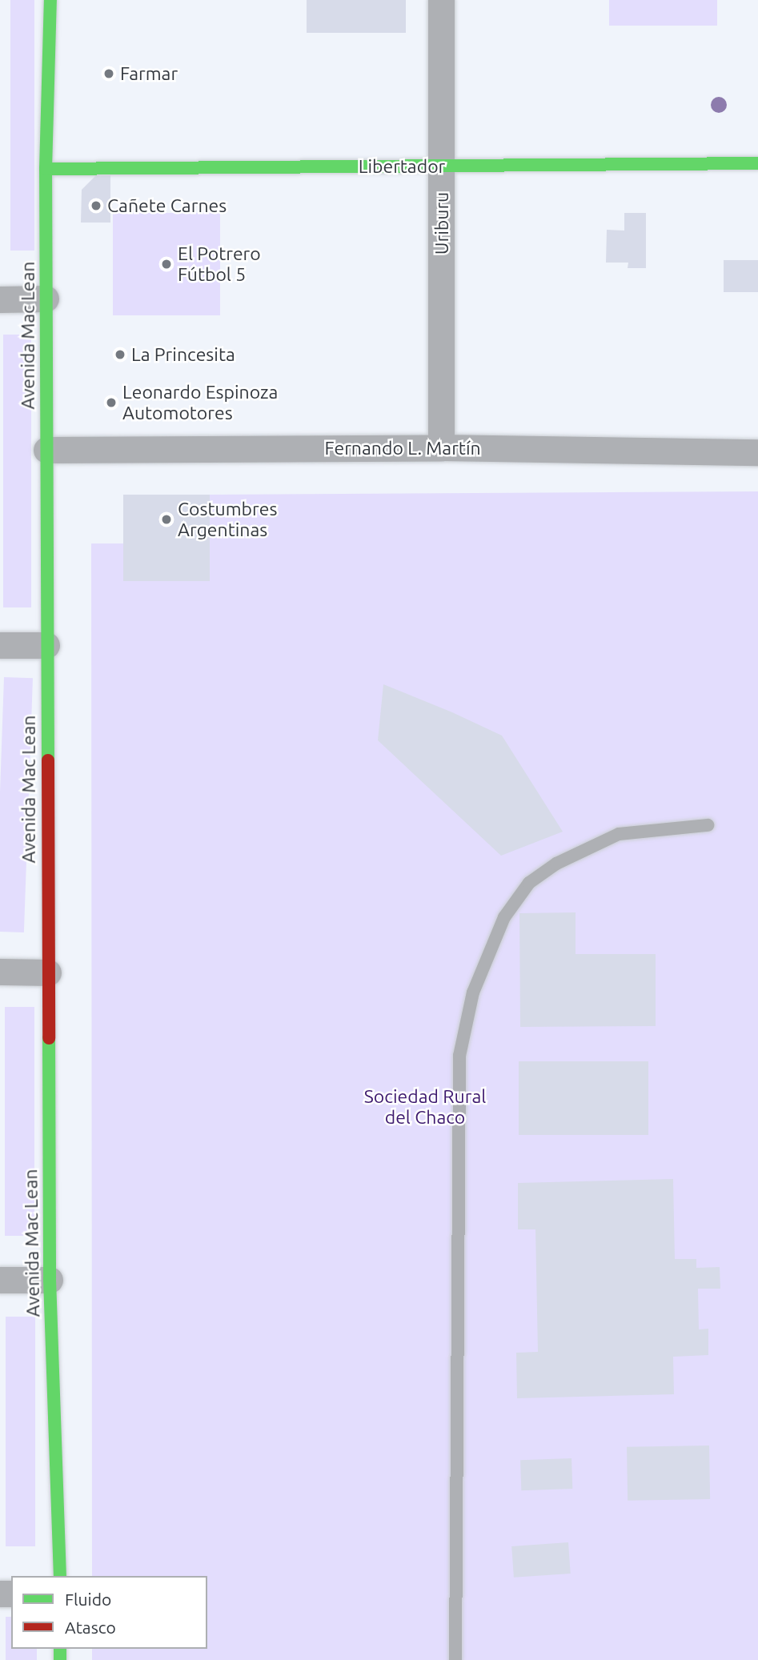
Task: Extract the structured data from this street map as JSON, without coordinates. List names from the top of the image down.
{
  "streets": {
    "main road": ["Libertador", "Avenida Mac Lean"],
    "street": ["Uriburu", "Fernando L. Martín"]
  },
  "crossings": [
    ["Libertador", "Uriburu"],
    ["Libertador", "Avenida Mac Lean"],
    ["Uriburu", "Fernando L. Martín"],
    ["Avenida Mac Lean", "Fernando L. Martín"]
  ],
  "parks": ["Sociedad Rural del Chaco"],
  "places": [
    "Farmar",
    "Cañete Carnes",
    "El Potrero Fútbol 5",
    "La Princesita",
    "Leonardo Espinoza Automotores",
    "Costumbres Argentinas"
  ],
  "legend": ["Fluido", "Atasco"]
}
